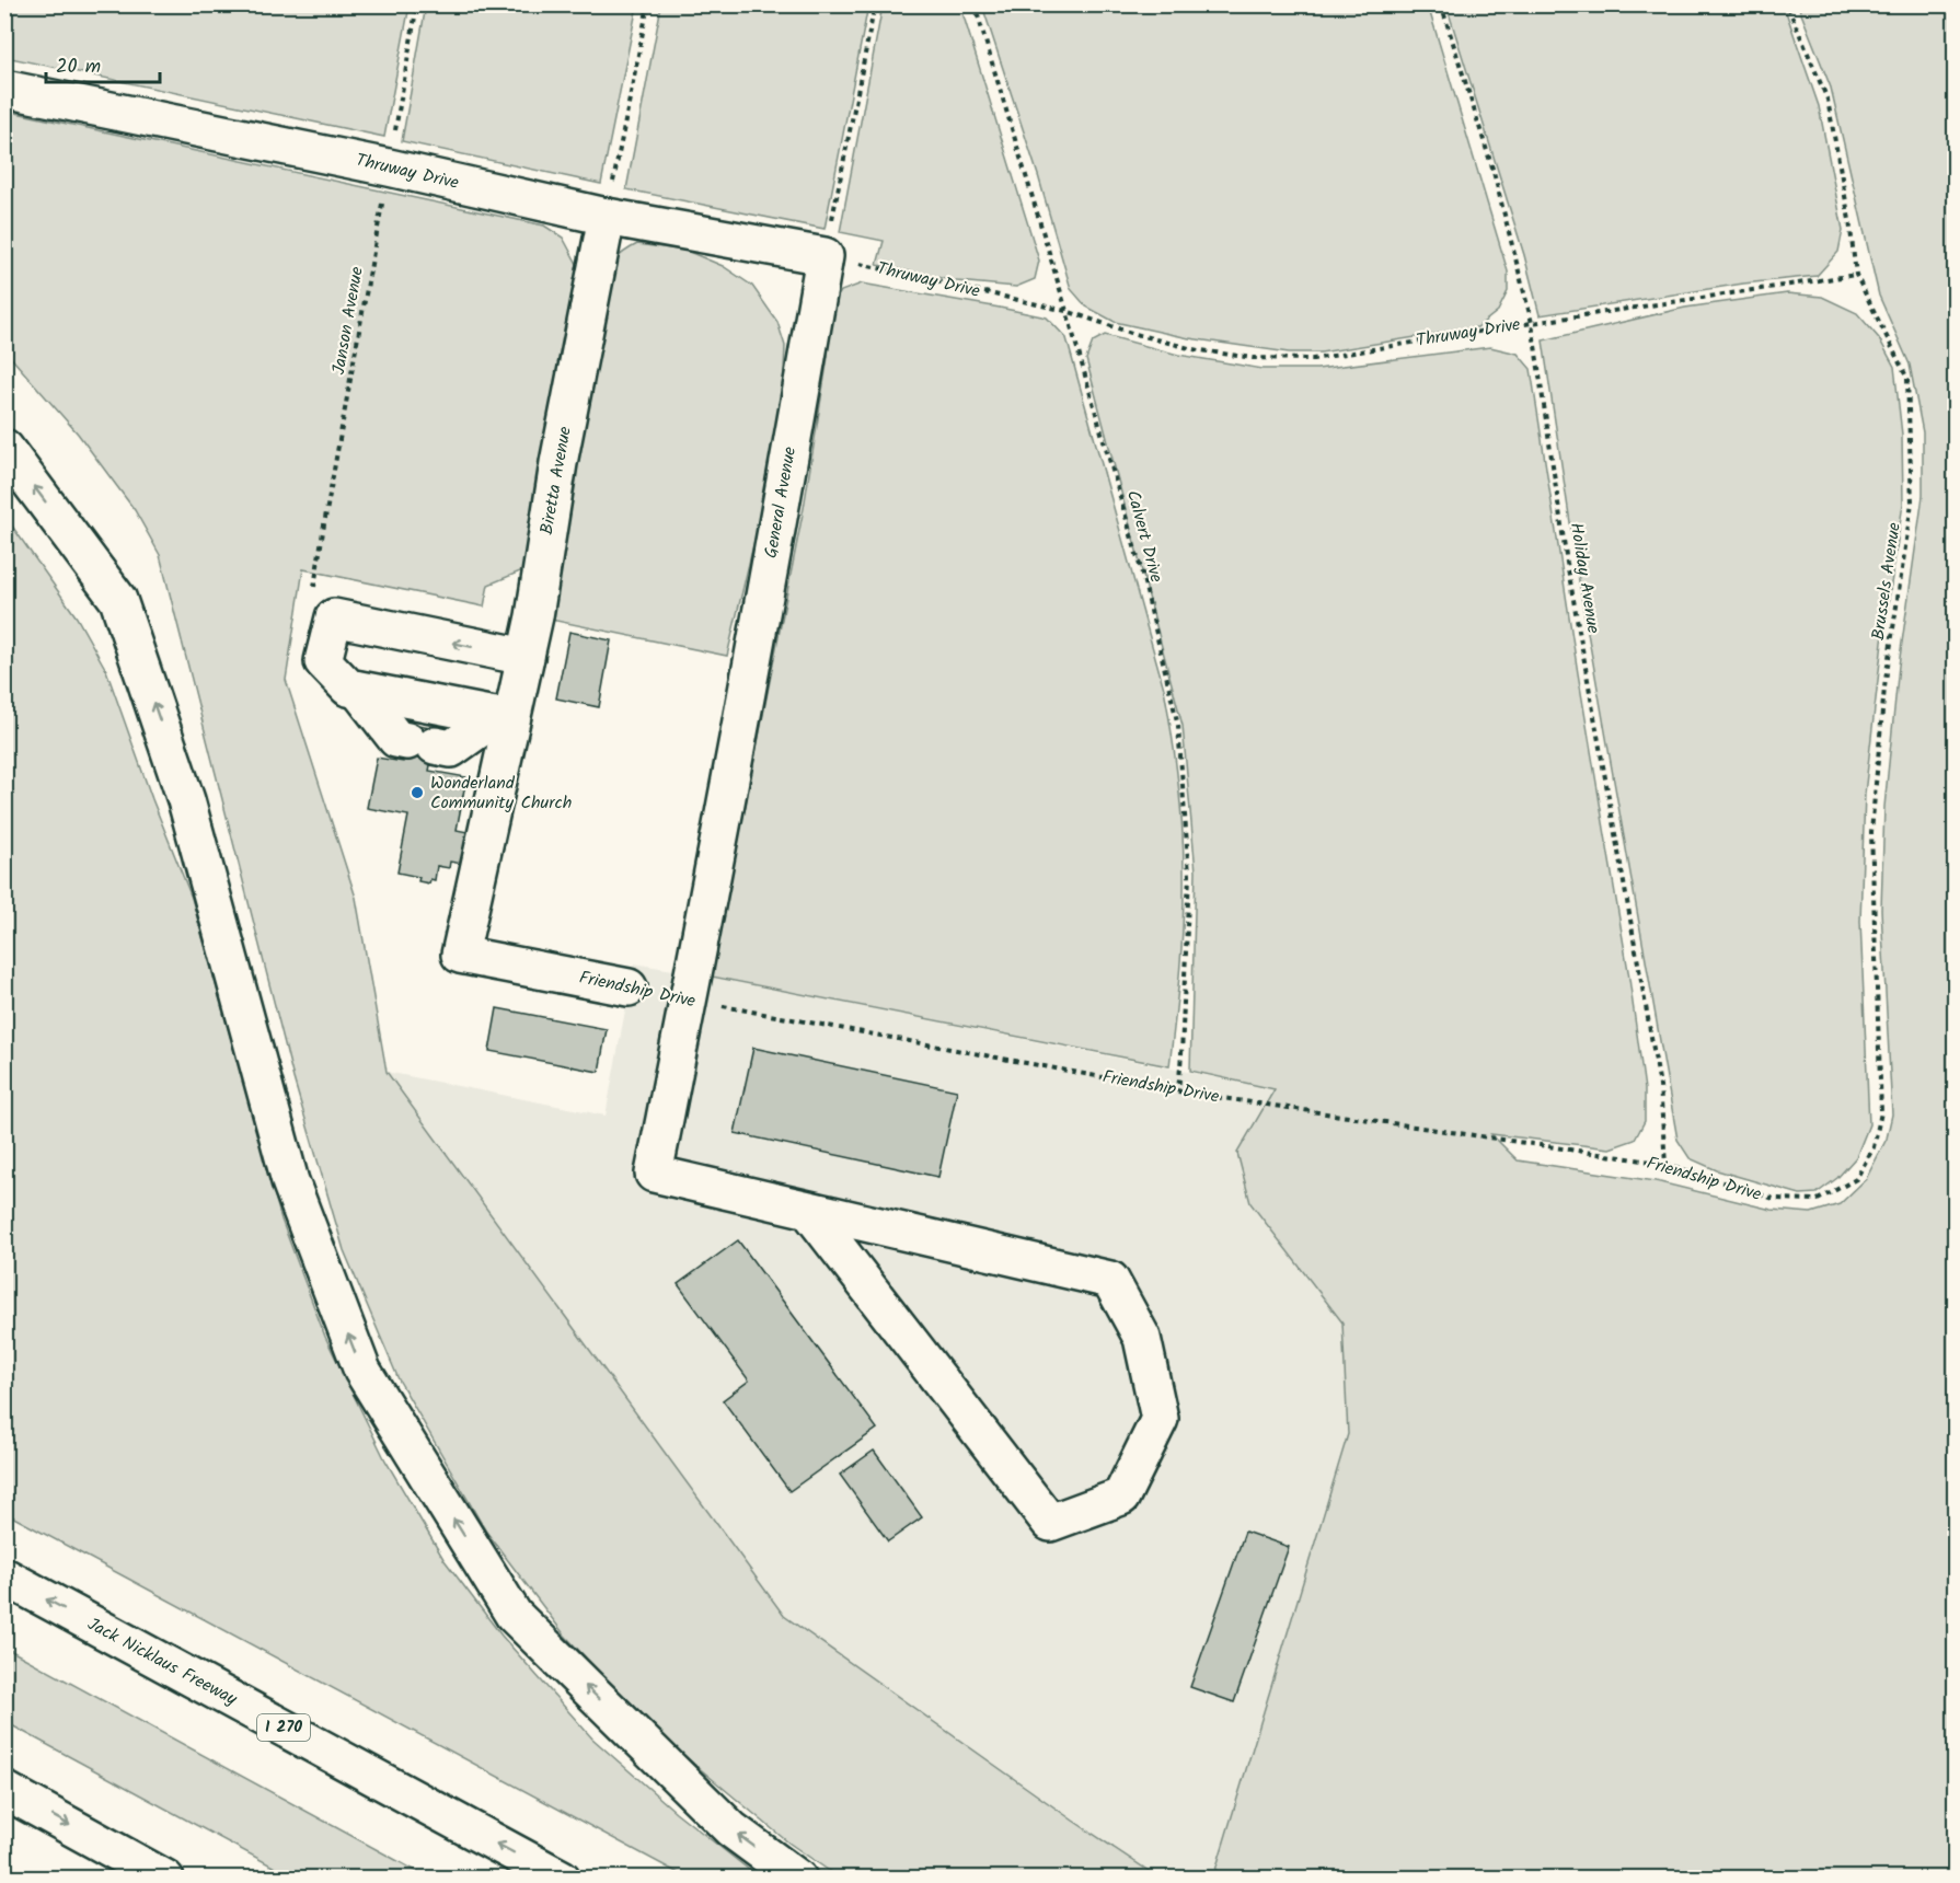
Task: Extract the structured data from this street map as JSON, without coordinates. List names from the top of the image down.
{
  "streets": {
    "main road": [
      "Thruway Drive",
      "Biretta Avenue",
      "General Avenue",
      "Friendship Drive",
      "Jack Nicklaus Freeway",
      "I 270"
    ],
    "path": [
      "Janson Avenue",
      "Calvert Drive",
      "Holiday Avenue",
      "Brussels Avenue"
    ]
  },
  "crossings": [
    ["Thruway Drive", "Janson Avenue"],
    ["Thruway Drive", "Biretta Avenue"],
    ["Thruway Drive", "General Avenue"],
    ["Thruway Drive", "Calvert Drive"],
    ["Thruway Drive", "Holiday Avenue"],
    ["Thruway Drive", "Brussels Avenue"],
    ["Biretta Avenue", "Friendship Drive"],
    ["General Avenue", "Friendship Drive"],
    ["Calvert Drive", "Friendship Drive"],
    ["Holiday Avenue", "Friendship Drive"],
    ["Brussels Avenue", "Friendship Drive"]
  ],
  "one_way": ["Jack Nicklaus Freeway"],
  "places": ["Wonderland Community Church"],
  "scale_bar": "20 m"
}
